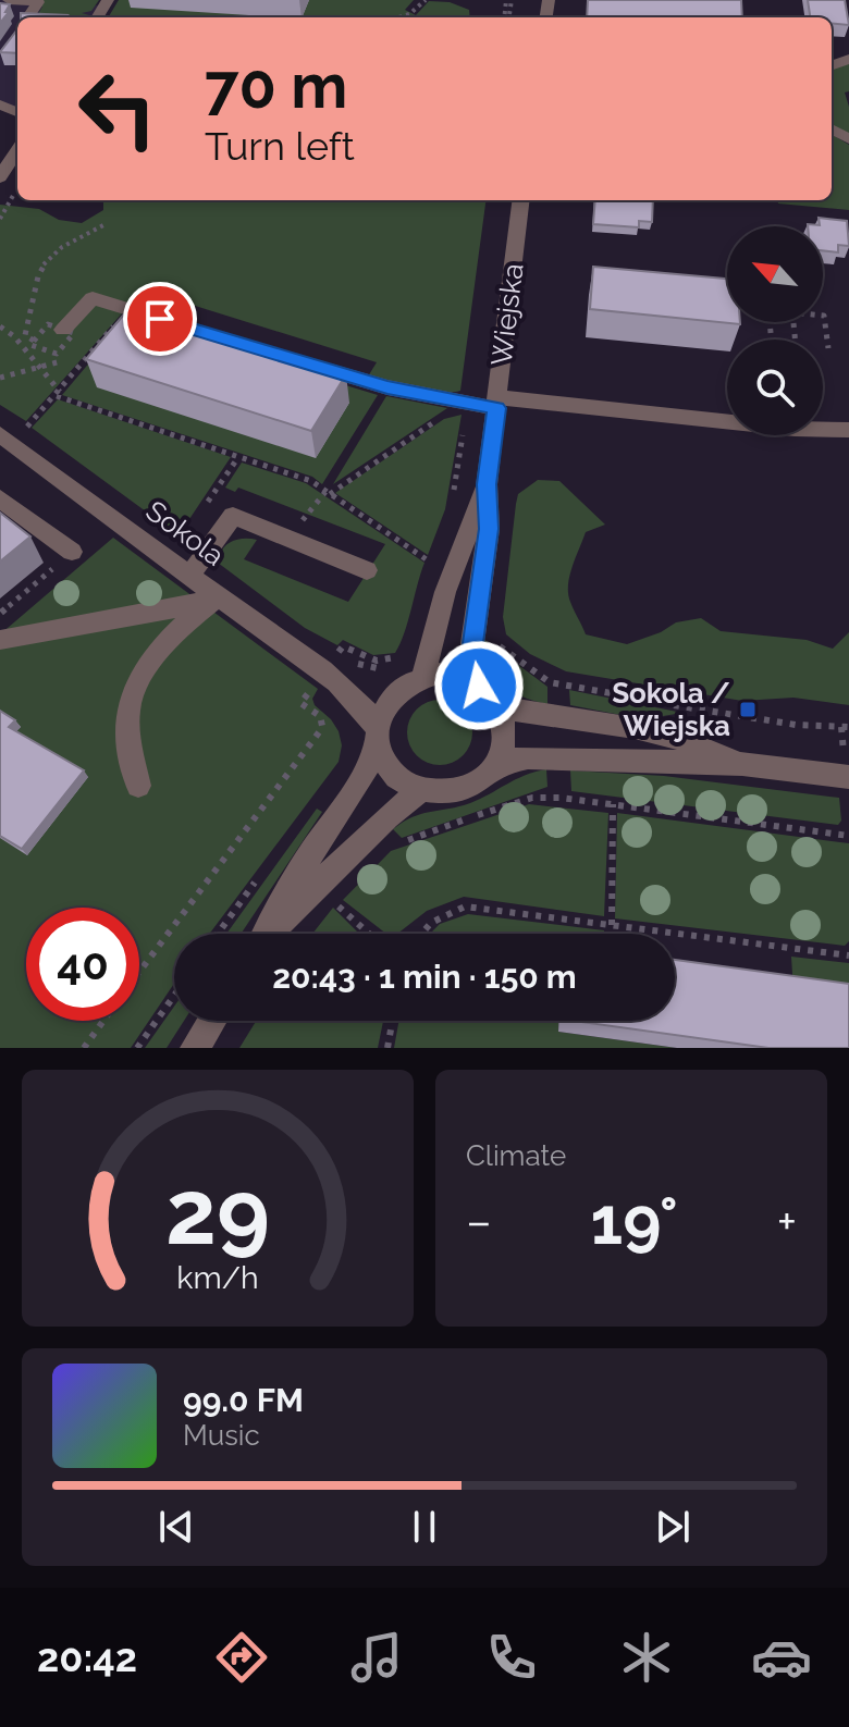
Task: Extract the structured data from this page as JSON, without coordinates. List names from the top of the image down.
{
  "streets": {
    "street": ["Wiejska", "Sokola"]
  },
  "crossings": [
    ["Wiejska", "Sokola"]
  ],
  "places": {
    "transit": ["Sokola / Wiejska"]
  },
  "north": "top left",
  "page": {
    "turn": ["70 m", "Turn left"],
    "limit": "40",
    "trip": "20:43 · 1 min · 150 m",
    "tile": "Climate",
    "heat": ["−", "19°", "+"],
    "song": ["99.0 FM", "Music"],
    "tabs": "20:42",
    "gauge": ["29", "km/h"]
  }
}
